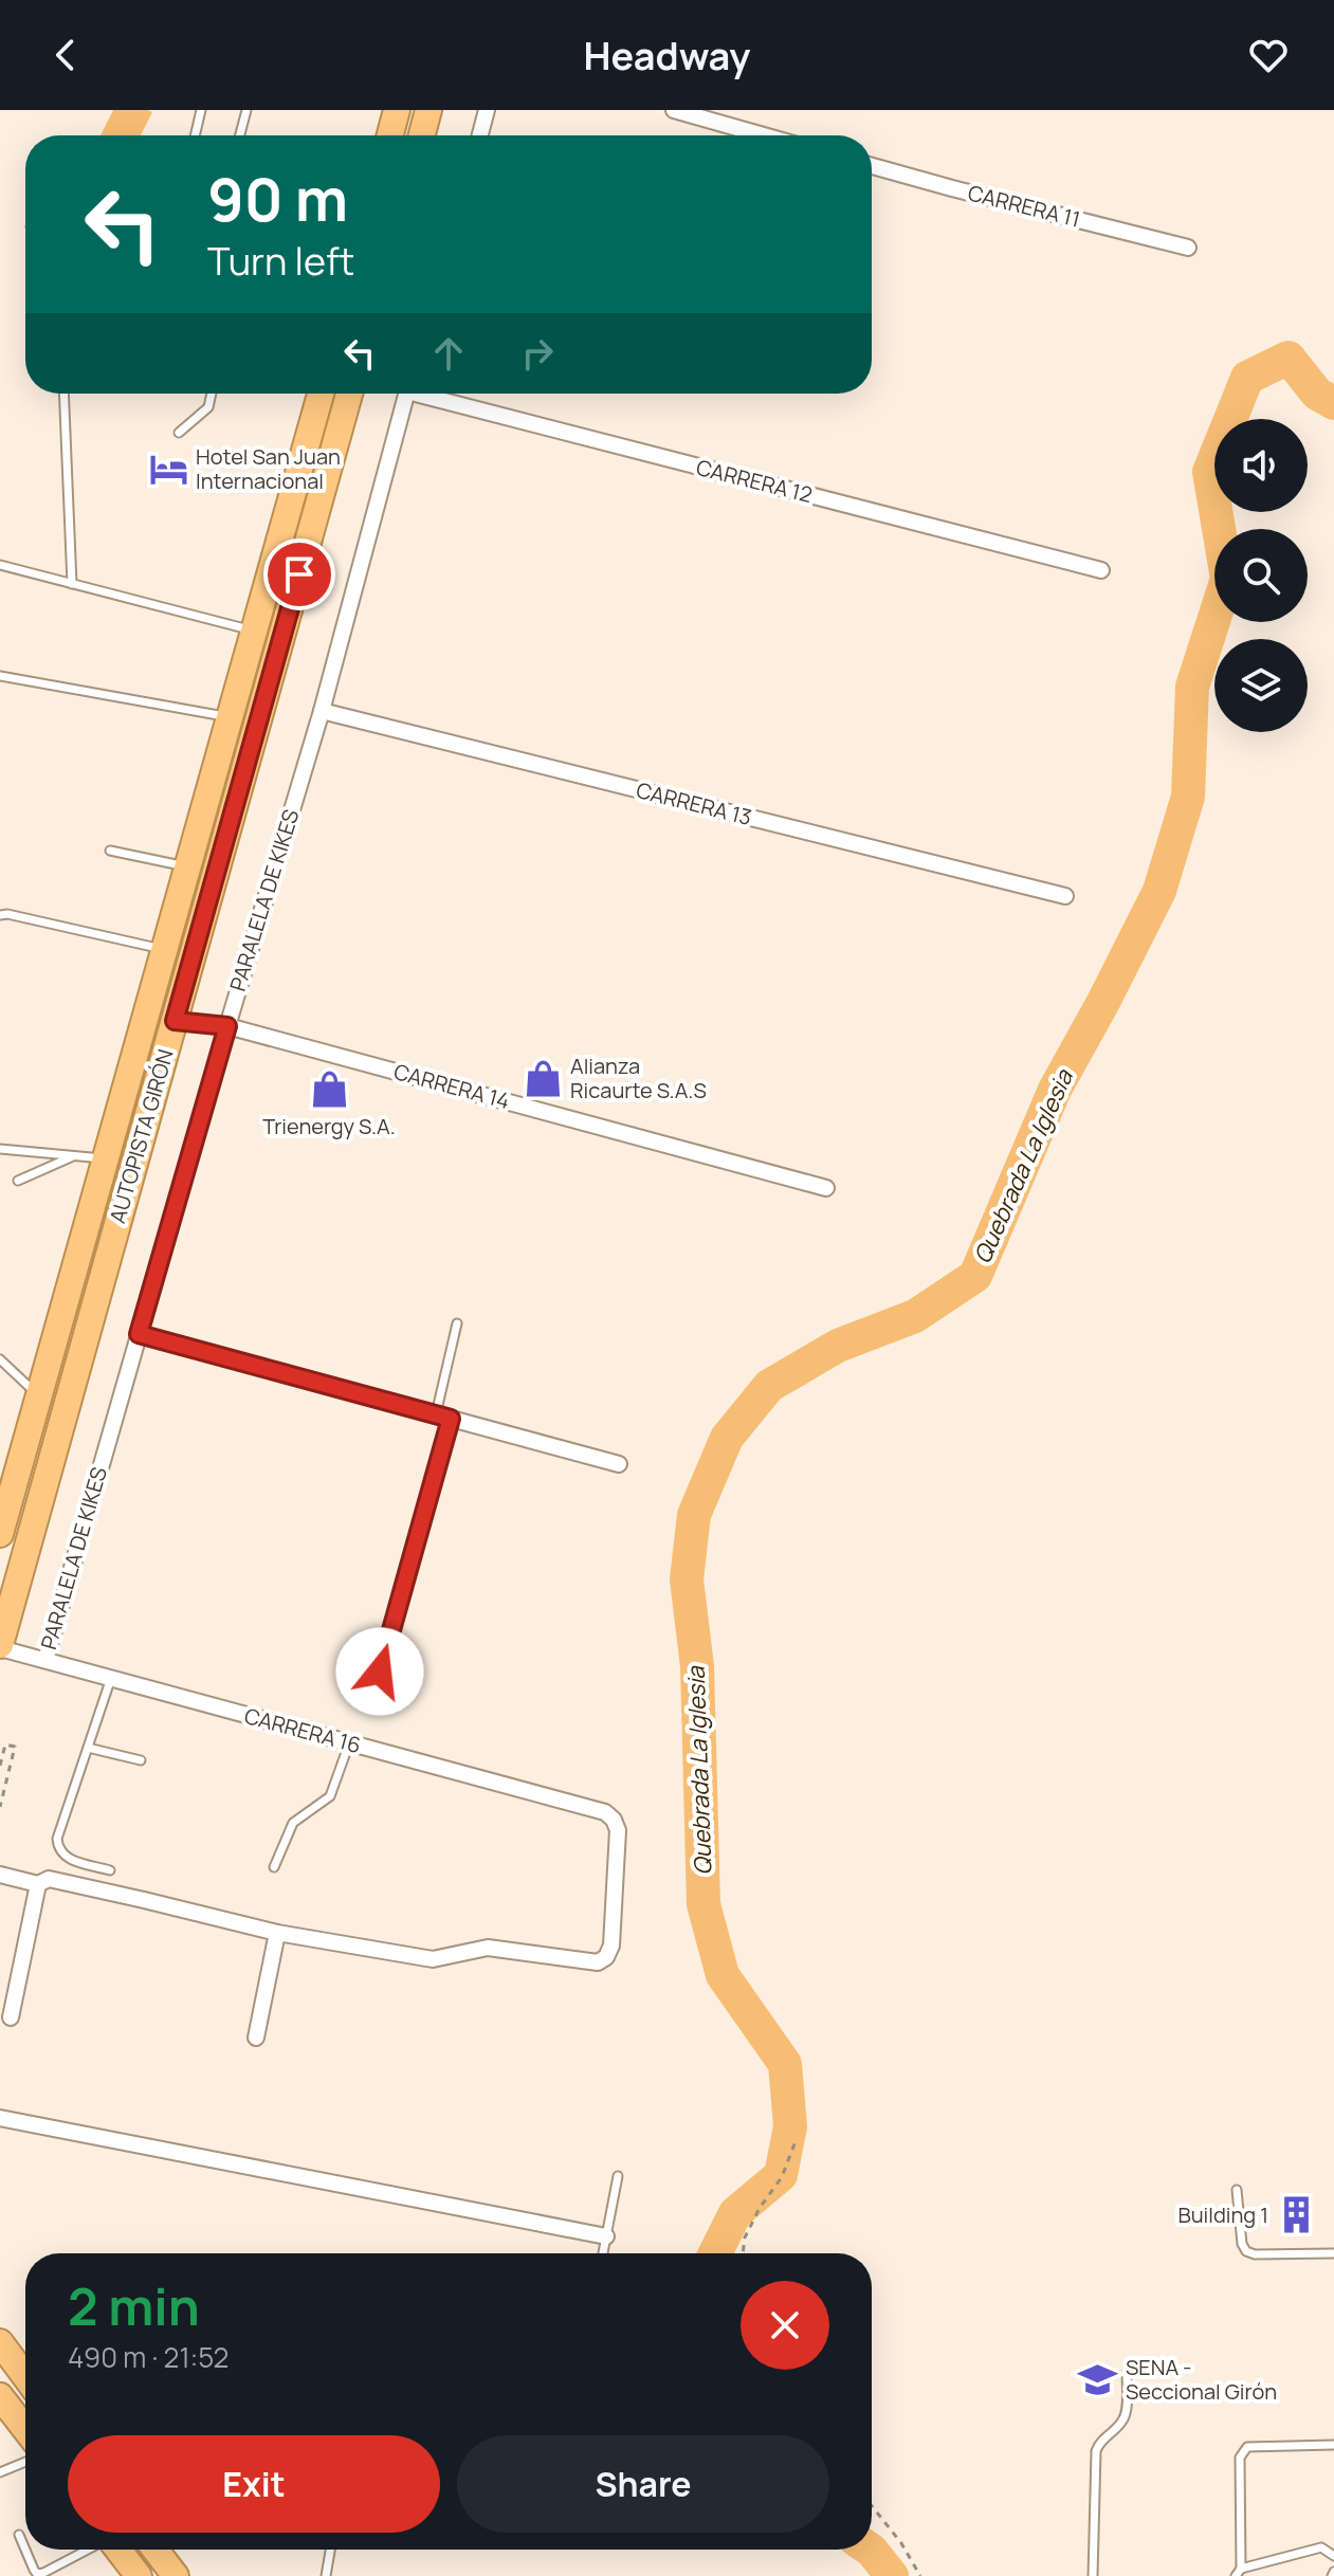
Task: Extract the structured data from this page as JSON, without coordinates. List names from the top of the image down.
{
  "streets": {
    "highway": ["AUTOPISTA GIRÓN"],
    "street": [
      "CARRERA 11",
      "CARRERA 12",
      "CARRERA 13",
      "PARALELA DE KIKES",
      "CARRERA 14",
      "CARRERA 16"
    ]
  },
  "crossings": [
    ["CARRERA 13", "PARALELA DE KIKES"],
    ["PARALELA DE KIKES", "CARRERA 14"],
    ["PARALELA DE KIKES", "CARRERA 16"],
    ["CARRERA 14", "AUTOPISTA GIRÓN"],
    ["AUTOPISTA GIRÓN", "CARRERA 16"]
  ],
  "water": ["Quebrada La Iglesia"],
  "places": {
    "hotel": ["Hotel San Juan Internacional"],
    "shop": ["Alianza Ricaurte S.A.S", "Trienergy S.A."],
    "building": ["Building 1"],
    "school or university": ["SENA - Seccional Girón"]
  },
  "page": {
    "header": "Headway",
    "turn": ["90 m", "Turn left"],
    "heading": ["2 min", "490 m · 21:52"],
    "buttons": ["Exit", "Share"]
  }
}
